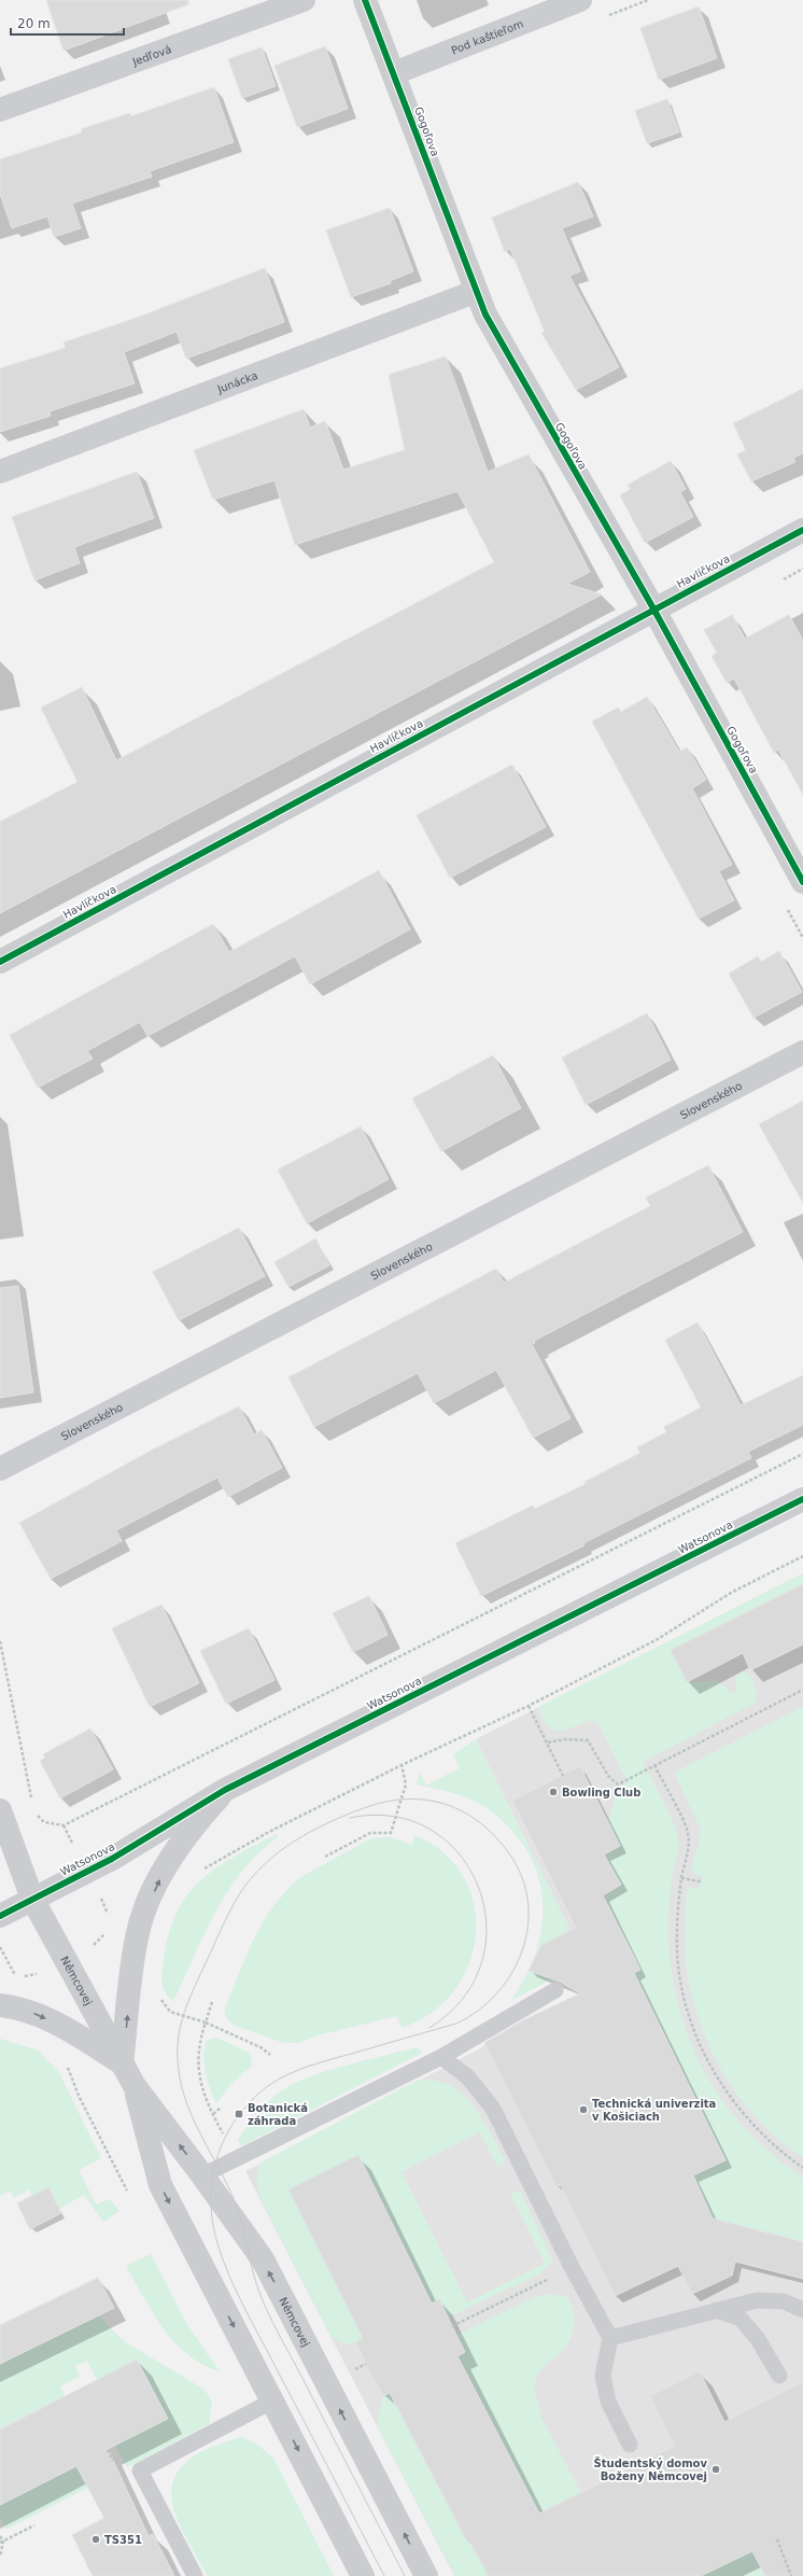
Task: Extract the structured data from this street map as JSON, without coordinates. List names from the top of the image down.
{
  "streets": {
    "street": [
      "Pod kaštieľom",
      "Jedľová",
      "Gogoľova",
      "Junácka",
      "Havlíčkova",
      "Slovenského",
      "Watsonova",
      "Němcovej"
    ]
  },
  "crossings": [
    ["Pod kaštieľom", "Gogoľova"],
    ["Gogoľova", "Junácka"],
    ["Gogoľova", "Havlíčkova"],
    ["Watsonova", "Němcovej"]
  ],
  "places": {
    "other": [
      "Bowling Club",
      "Technická univerzita v Košiciach",
      "Študentský domov Boženy Němcovej",
      "TS351"
    ],
    "transit": ["Botanická záhrada"]
  },
  "scale_bar": "20 m"
}
